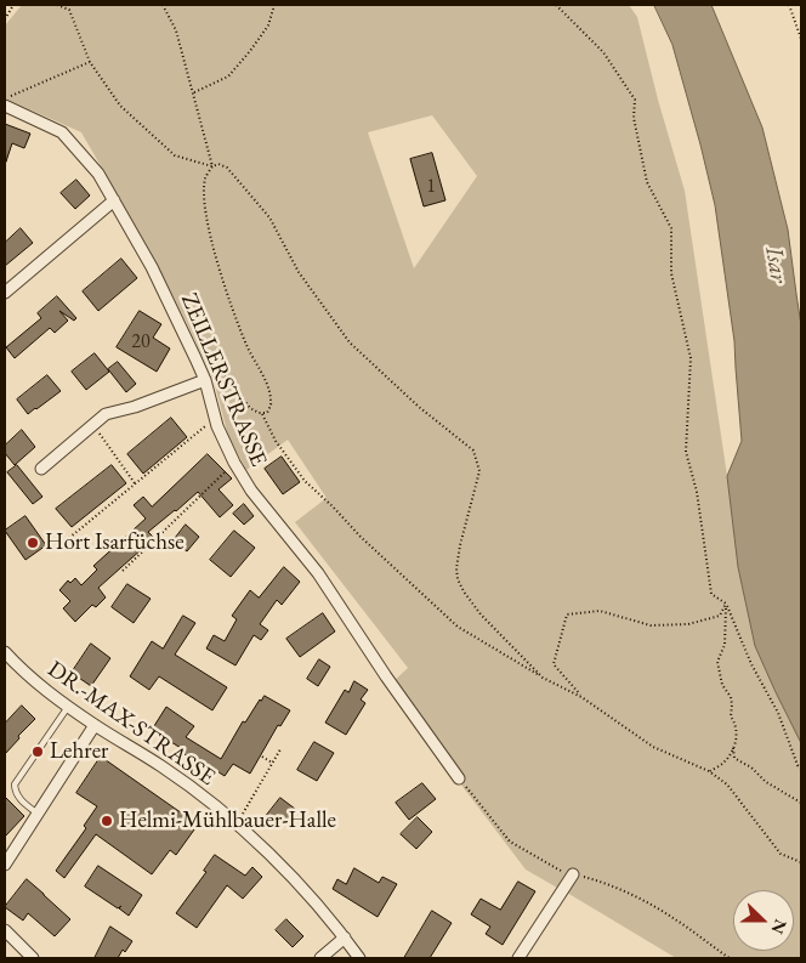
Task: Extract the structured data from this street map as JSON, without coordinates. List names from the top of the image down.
{
  "streets": {
    "street": ["ZEILLERSTRASSE", "DR.-MAX-STRASSE"]
  },
  "water": ["Isar"],
  "places": ["Hort Isarfüchse", "Lehrer", "Helmi-Mühlbauer-Halle"],
  "house_numbers": ["1", "20"],
  "north": "right"
}
